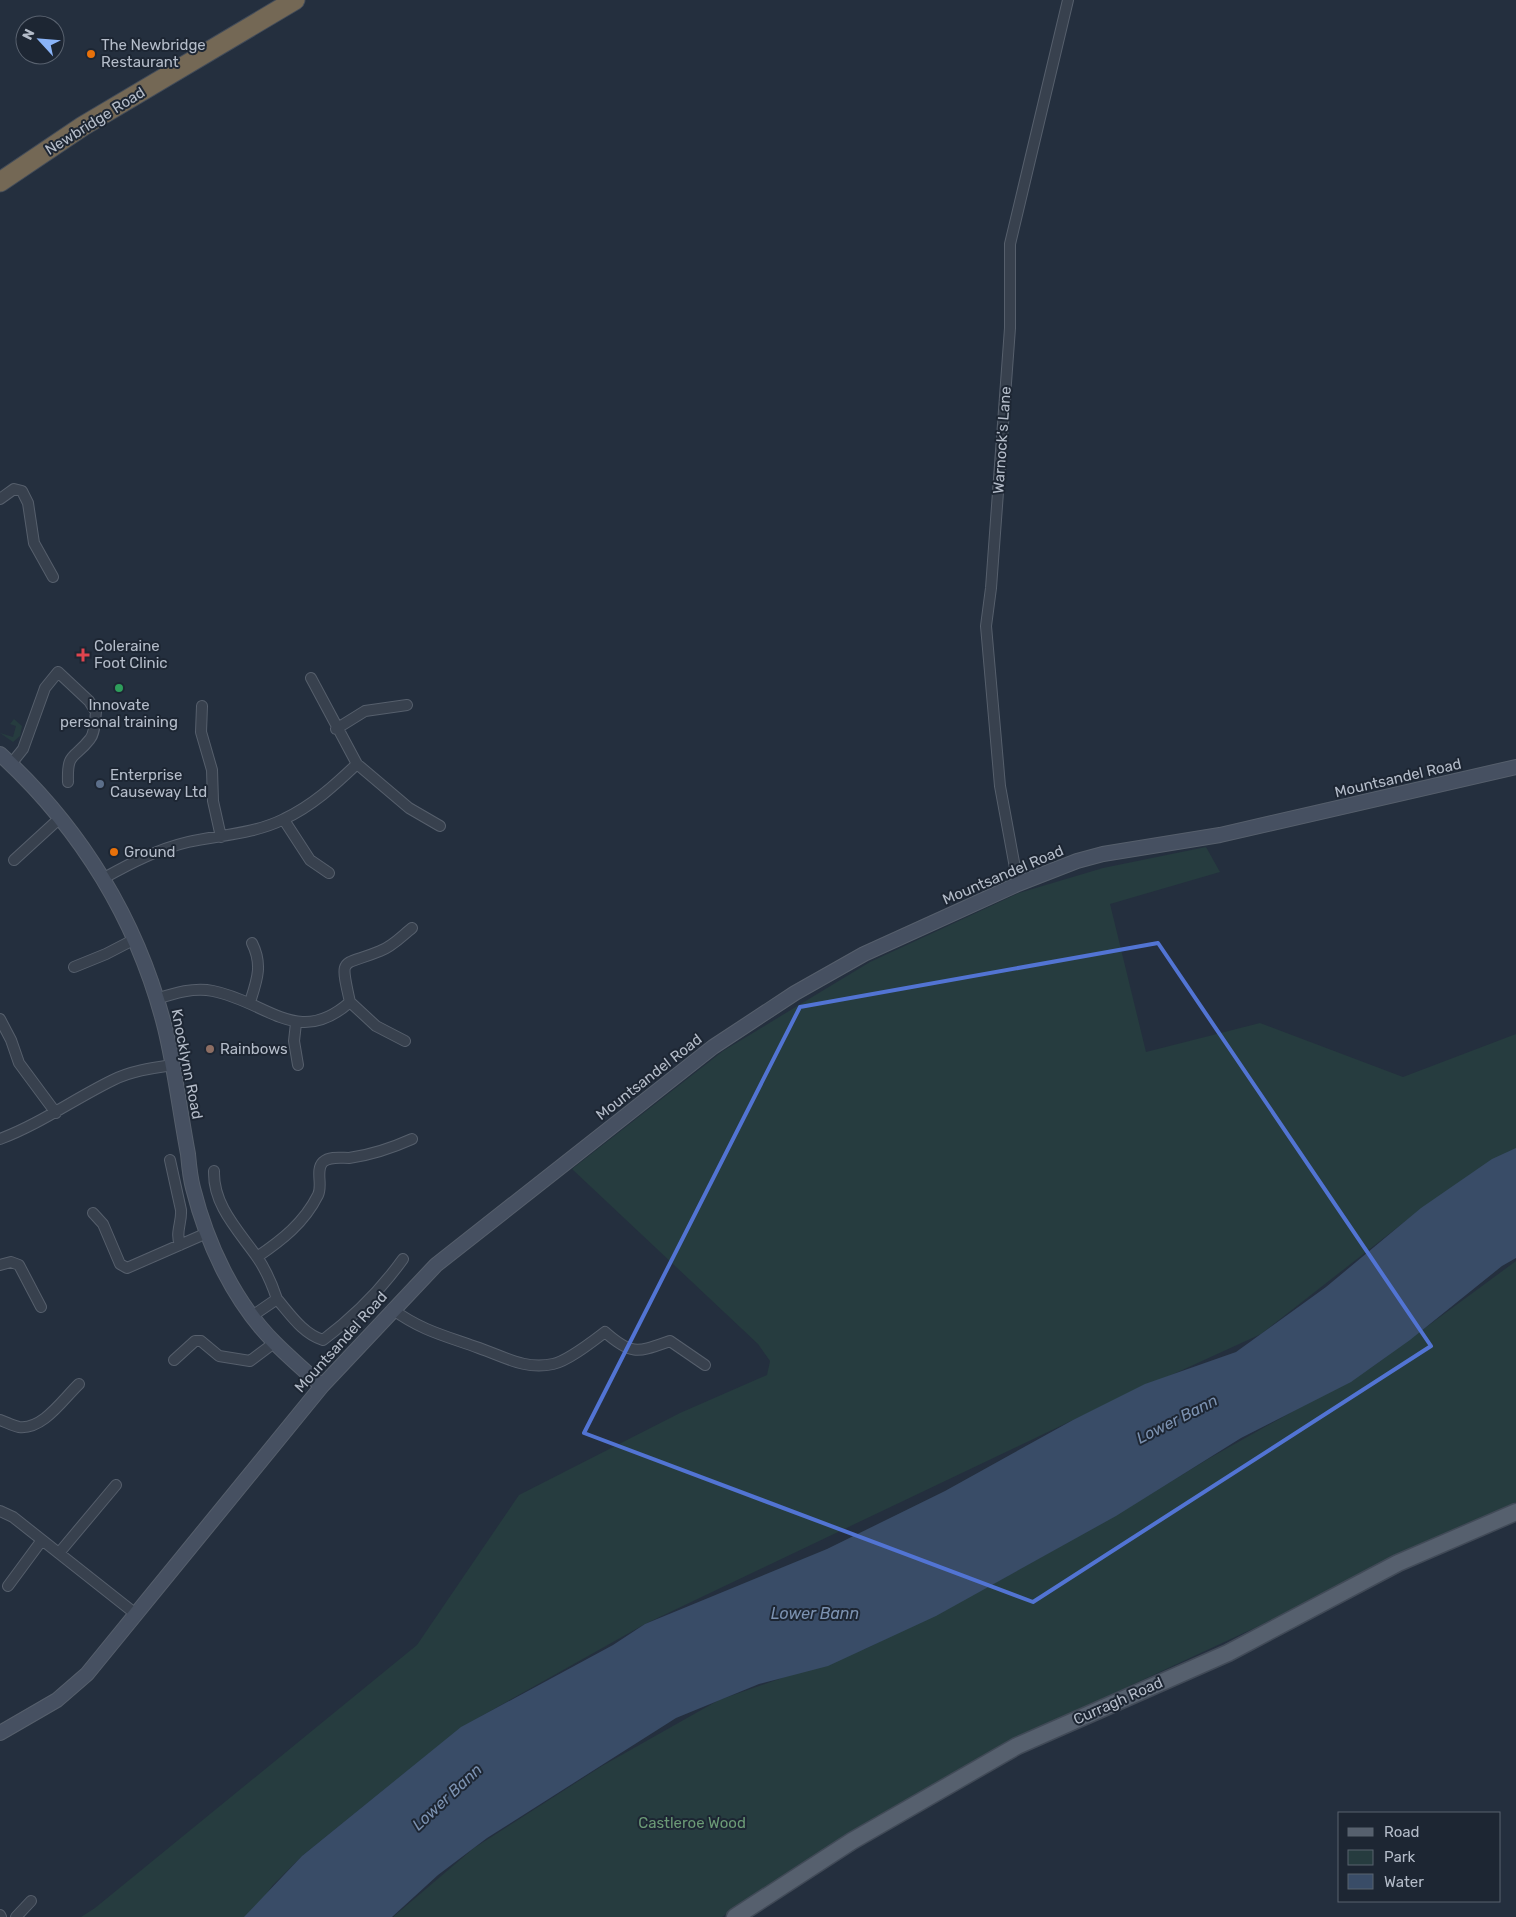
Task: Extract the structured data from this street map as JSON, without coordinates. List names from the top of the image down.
{
  "streets": {
    "highway": ["Newbridge Road"],
    "main road": ["Curragh Road"],
    "street": ["Warnock's Lane", "Mountsandel Road", "Knocklynn Road"]
  },
  "crossings": [
    ["Warnock's Lane", "Mountsandel Road"],
    ["Mountsandel Road", "Knocklynn Road"]
  ],
  "water": ["Lower Bann"],
  "parks": ["Castleroe Wood"],
  "places": {
    "other": [
      "The Newbridge Restaurant",
      "Innovate personal training",
      "Enterprise Causeway Ltd",
      "Ground",
      "Rainbows"
    ],
    "health": ["Coleraine Foot Clinic"]
  },
  "legend": ["Road", "Park", "Water"],
  "north": "top left"
}
